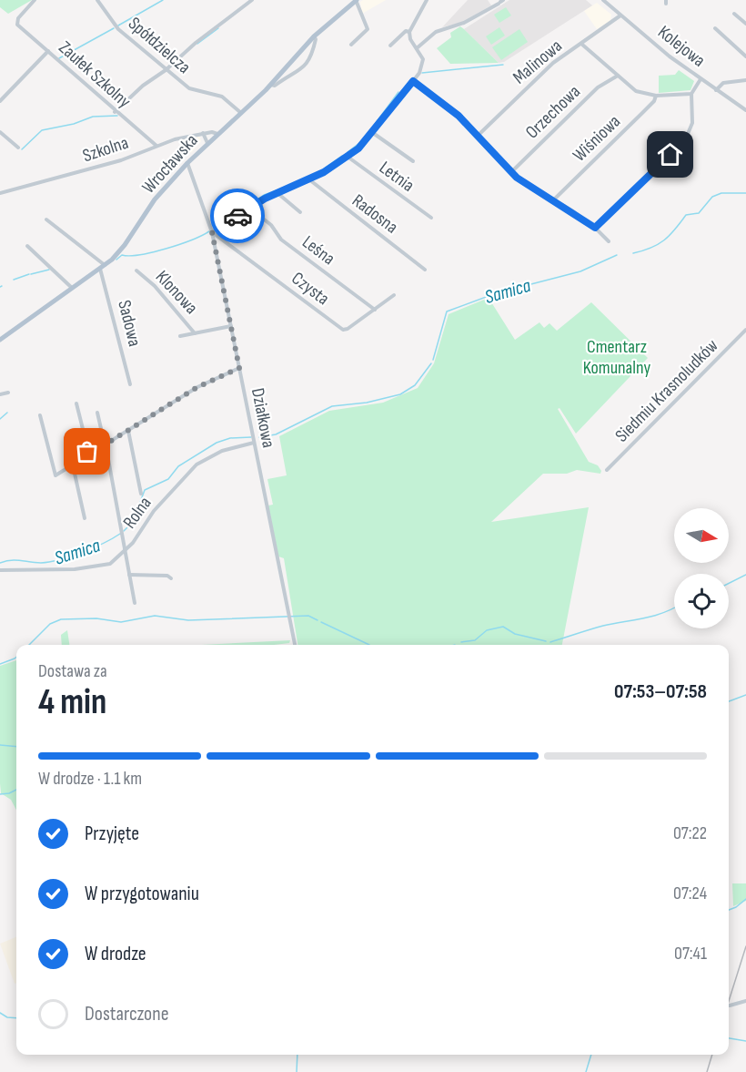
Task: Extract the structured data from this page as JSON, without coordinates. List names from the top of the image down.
{
  "streets": {
    "main road": ["Wrocławska"],
    "street": [
      "Spółdzielcza",
      "Kolejowa",
      "Malinowa",
      "Zaułek Szkolny",
      "Orzechowa",
      "Wiśniowa",
      "Szkolna",
      "Letnia",
      "Radosna",
      "Leśna",
      "Czysta",
      "Klonowa",
      "Sadowa",
      "Siedmiu Krasnoludków",
      "Działkowa",
      "Rolna"
    ]
  },
  "crossings": [
    ["Spółdzielcza", "Wrocławska"],
    ["Kolejowa", "Malinowa"],
    ["Zaułek Szkolny", "Szkolna"],
    ["Szkolna", "Wrocławska"],
    ["Wrocławska", "Sadowa"],
    ["Wrocławska", "Działkowa"],
    ["Leśna", "Czysta"],
    ["Czysta", "Działkowa"],
    ["Działkowa", "Rolna"]
  ],
  "water": ["Samica"],
  "parks": ["Cmentarz Komunalny"],
  "north": "right",
  "page": {
    "heading": ["4 min", "Dostawa za", "07:53–07:58"],
    "bar": "W drodze · 1.1 km",
    "list": [
      ["Przyjęte", "07:22"],
      ["W przygotowaniu", "07:24"],
      ["W drodze", "07:41"],
      "Dostarczone"
    ]
  }
}
